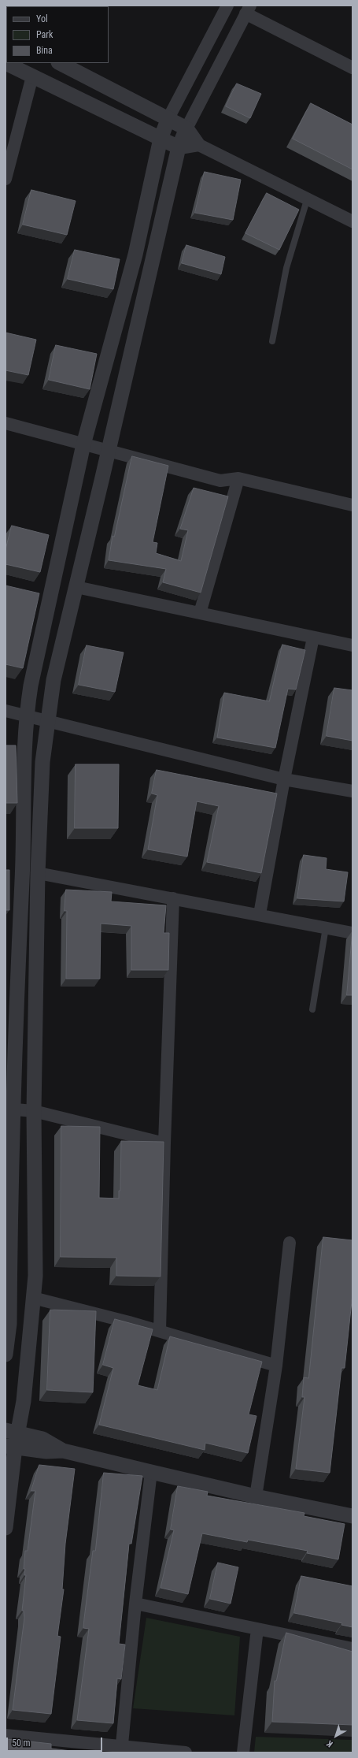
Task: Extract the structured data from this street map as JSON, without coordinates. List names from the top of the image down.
{
  "legend": ["Yol", "Park", "Bina"],
  "scale_bar": "50 m",
  "north": "bottom left"
}
